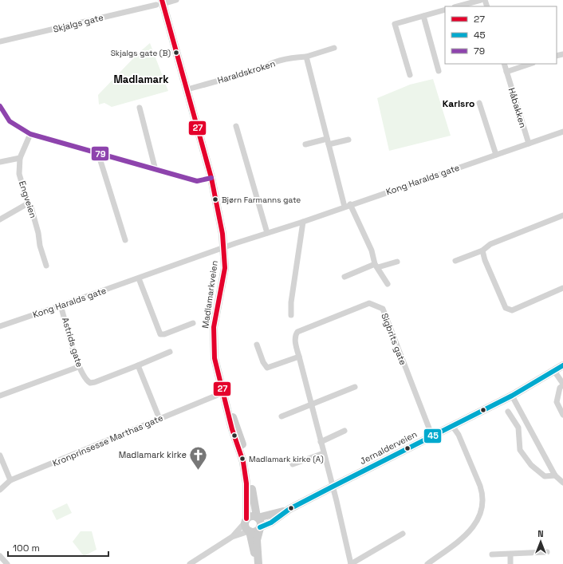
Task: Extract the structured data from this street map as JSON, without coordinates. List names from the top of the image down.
{
  "streets": {
    "main road": ["Madlamarkveien", "Jernalderveien"],
    "street": [
      "Skjalgs gate",
      "Haraldskroken",
      "Håbakken",
      "Kong Haralds gate",
      "Engveien",
      "Sigbrits gate",
      "Astrids gate",
      "Kronprinsesse Marthas gate"
    ]
  },
  "crossings": [
    ["Skjalgs gate", "Madlamarkveien"],
    ["Haraldskroken", "Madlamarkveien"],
    ["Håbakken", "Kong Haralds gate"],
    ["Kong Haralds gate", "Madlamarkveien"],
    ["Kong Haralds gate", "Astrids gate"],
    ["Madlamarkveien", "Jernalderveien"],
    ["Sigbrits gate", "Jernalderveien"]
  ],
  "districts": ["Madlamark", "Karlsro"],
  "places": {
    "other": ["Skjalgs gate (B)", "Bjørn Farmanns gate", "Madlamark kirke (A)"],
    "church": ["Madlamark kirke"]
  },
  "lines": ["transit line 27", "transit line 79", "transit line 45"],
  "legend": ["27", "45", "79"],
  "scale_bar": "100 m",
  "north": "top"
}
